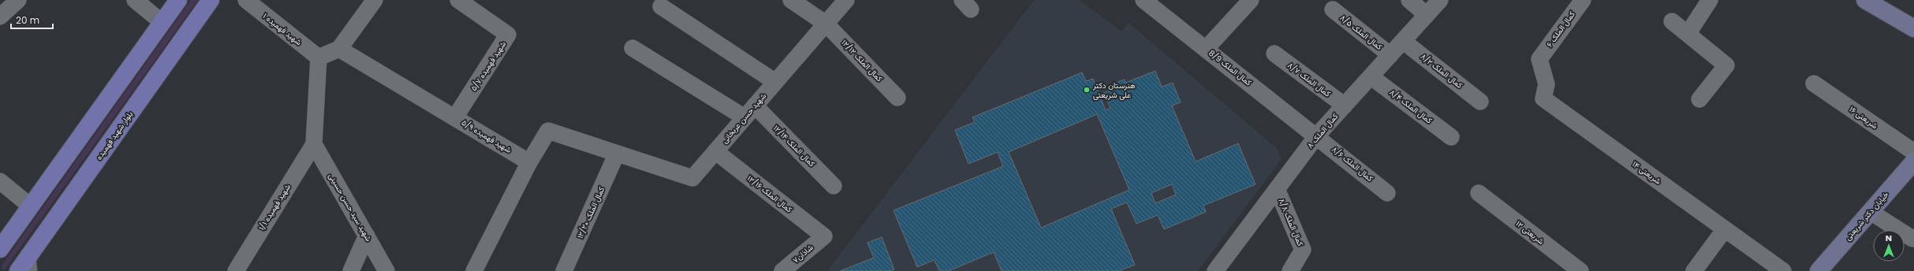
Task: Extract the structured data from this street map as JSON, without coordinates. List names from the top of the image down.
{
  "streets": {
    "main road": ["بلوار شهید فهمیده", "خیابان دکتر شریعتی"],
    "street": [
      "شهید فهمیده ۱",
      "کمال الملک ۶",
      "کمال الملک ۸/۵",
      "کمال الملک ۱۲/۱۲",
      "شهید فهمیده ۵/۷",
      "کمال الملک 8/9",
      "کمال الملک ۸/۲",
      "کمال الملک ۸/۷",
      "کمال الملک ۸/۴",
      "شریعتی ۱۶",
      "شهید حسن عربخانی",
      "کمال الملک ۸",
      "شهید فهمیده ۵/۹",
      "کمال الملک ۱۲/۱۴",
      "کمال الملک ۸/۶",
      "شریعتی ۱۴",
      "کمال الملک ۱۲/۱۶",
      "شهید فهمیده ۱/۱",
      "شهید سید حسن حسینی",
      "کمال الملک ۱۲/۲۰",
      "کمال الملک ۸/۸",
      "شریعتی ۱۲",
      "شاذان۷"
    ]
  },
  "crossings": [
    ["کمال الملک ۶", "شریعتی ۱۴"],
    ["کمال الملک ۸/۵", "کمال الملک ۸"],
    ["کمال الملک ۱۲/۱۲", "شهید حسن عربخانی"],
    ["شهید فهمیده ۵/۷", "شهید فهمیده ۵/۹"],
    ["کمال الملک 8/9", "کمال الملک ۸"],
    ["کمال الملک 8/9", "کمال الملک ۸/۶"],
    ["کمال الملک ۸/۲", "کمال الملک ۸"],
    ["کمال الملک ۸/۷", "کمال الملک ۸"],
    ["کمال الملک ۸/۴", "کمال الملک ۸"],
    ["شهید حسن عربخانی", "کمال الملک ۱۲/۱۴"],
    ["شهید حسن عربخانی", "کمال الملک ۱۲/۱۶"],
    ["شهید حسن عربخانی", "کمال الملک ۱۲/۲۰"],
    ["کمال الملک ۸", "کمال الملک ۸/۶"],
    ["کمال الملک ۸", "کمال الملک ۸/۸"],
    ["کمال الملک ۱۲/۱۶", "شاذان۷"],
    ["شهید فهمیده ۱/۱", "شهید سید حسن حسینی"]
  ],
  "places": ["هنرستان دکتر علی شریعتی"],
  "scale_bar": "20 m",
  "north": "top"
}
